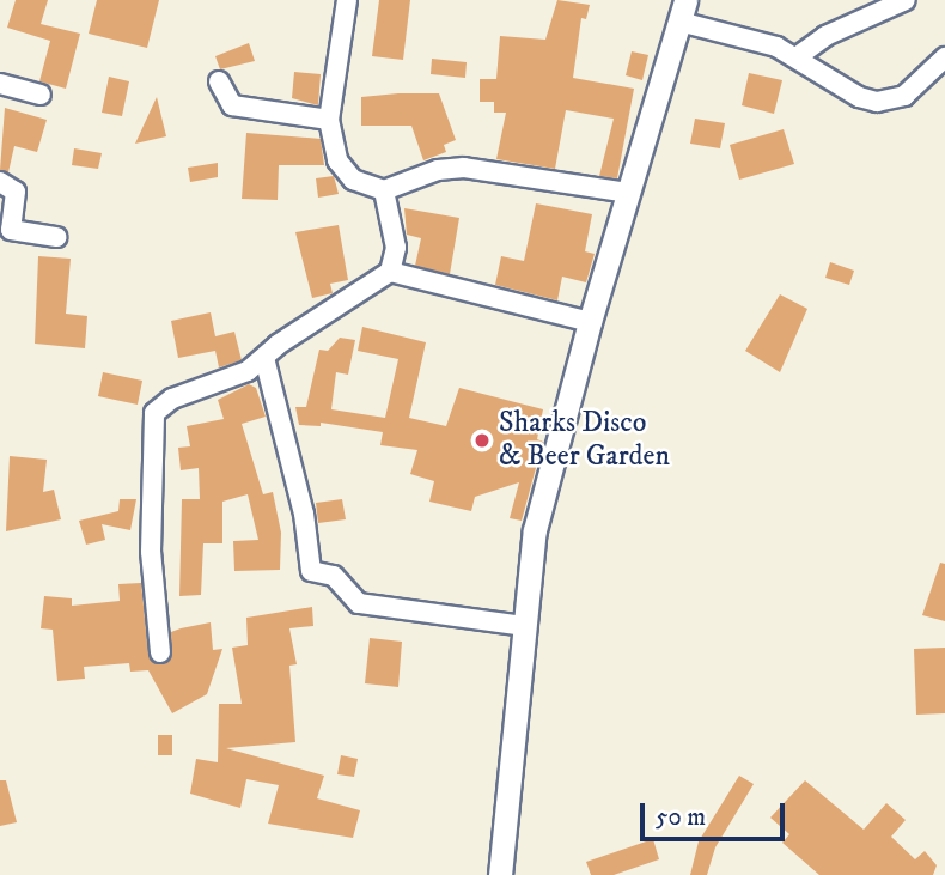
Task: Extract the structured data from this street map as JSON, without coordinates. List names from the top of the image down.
{
  "places": ["Sharks Disco & Beer Garden"],
  "scale_bar": "50 m"
}
